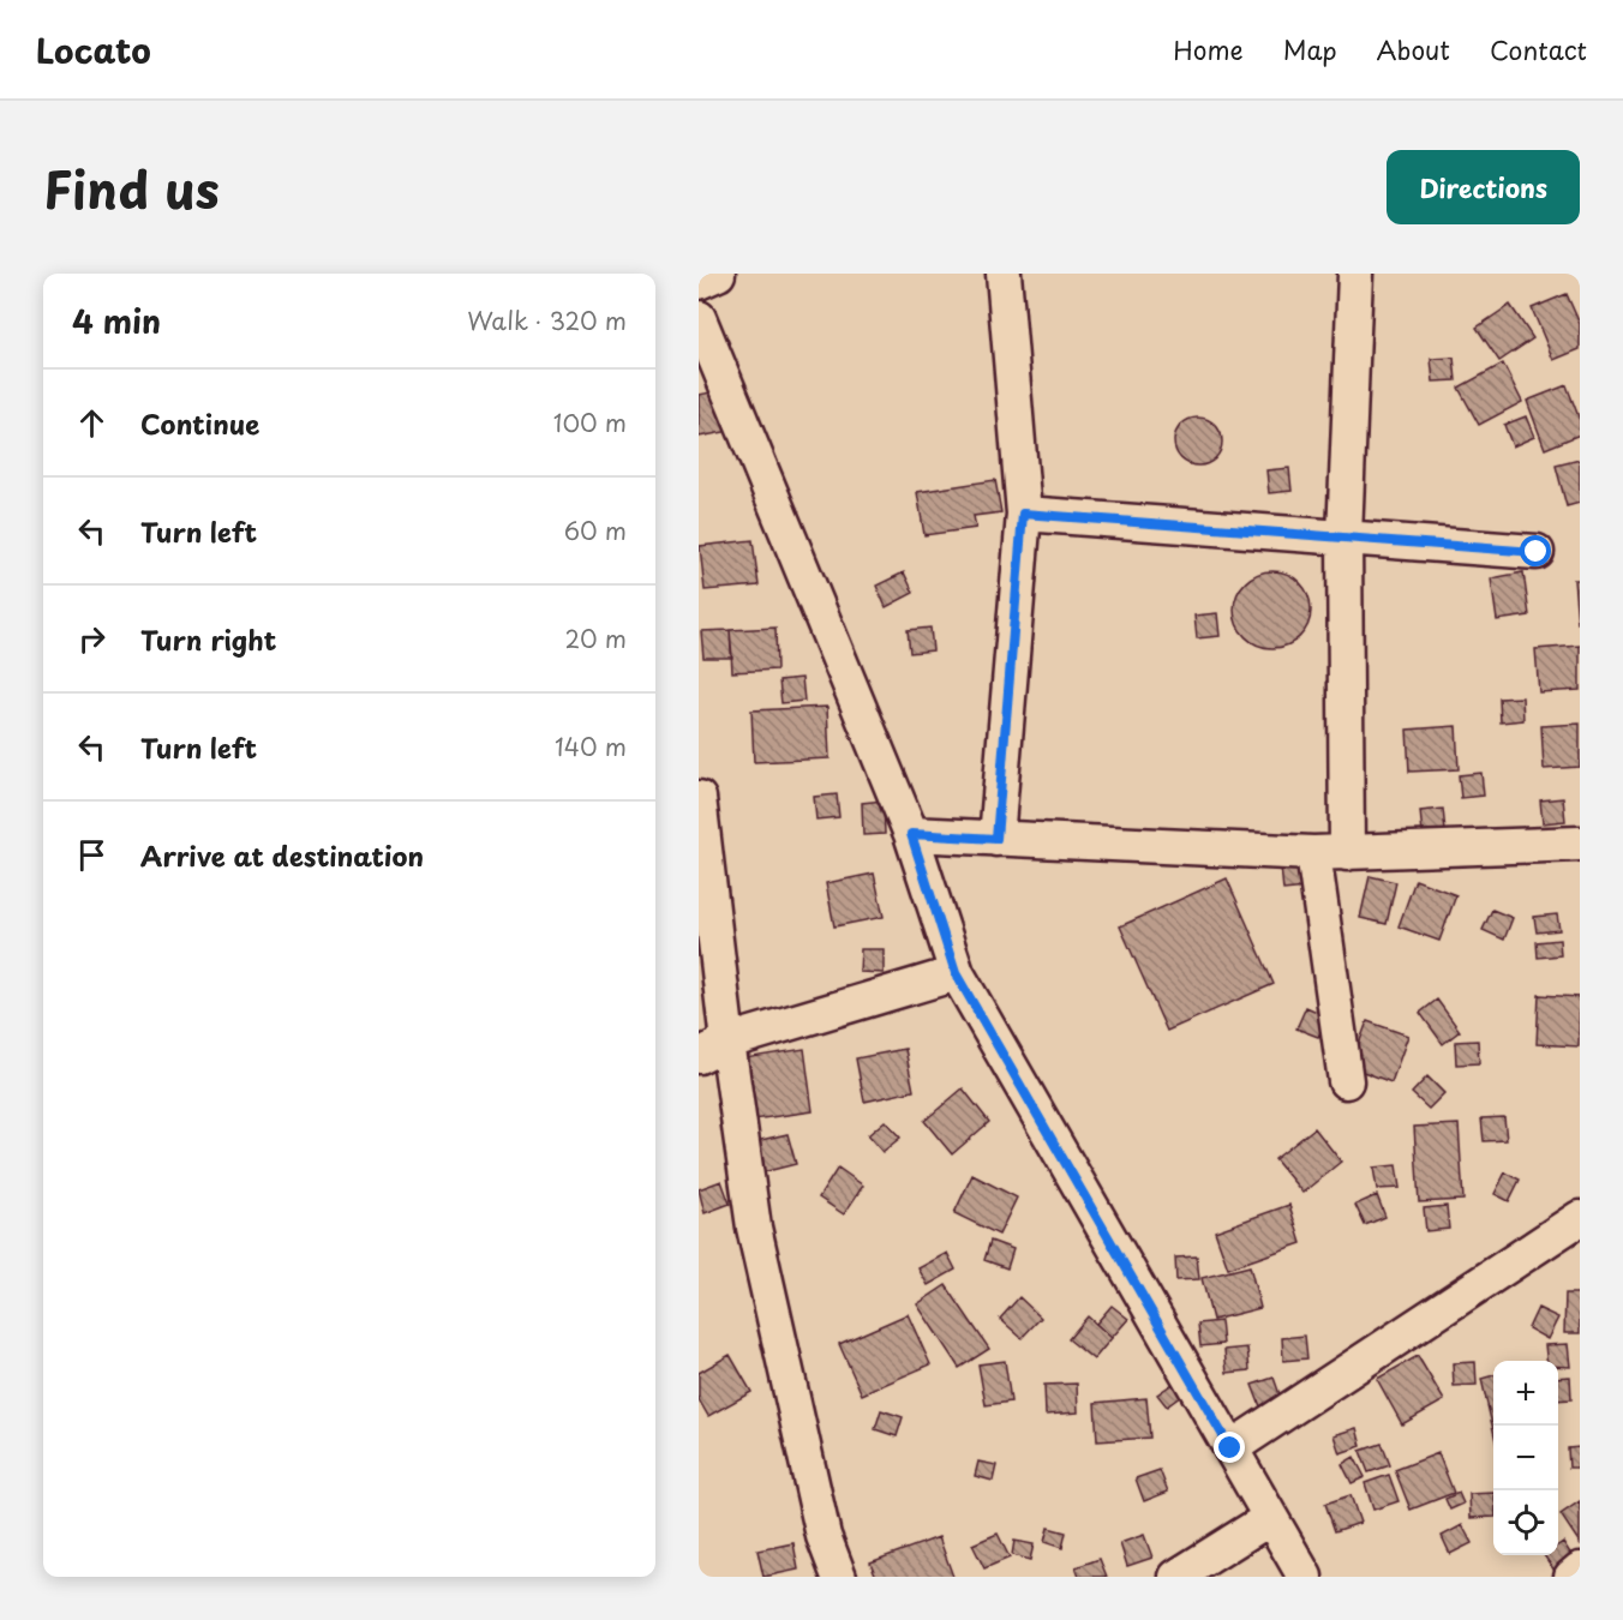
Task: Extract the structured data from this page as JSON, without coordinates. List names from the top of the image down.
{
  "page": {
    "header": "Locato",
    "nav": [
      "Home",
      "Map",
      "About",
      "Contact"
    ],
    "title": "Find us",
    "buttons": "Directions",
    "heading": ["4 min", "Walk · 320 m"],
    "list": [
      ["Continue", "100 m"],
      ["Turn left", "60 m"],
      ["Turn right", "20 m"],
      ["Turn left", "140 m"],
      "Arrive at destination"
    ],
    "map_buttons": ["+", "−"]
  }
}
